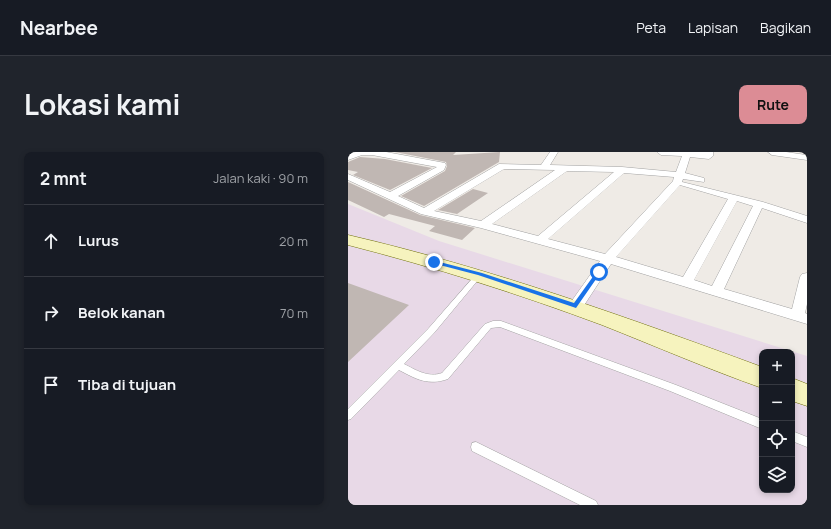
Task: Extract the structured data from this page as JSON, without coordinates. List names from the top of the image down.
{
  "page": {
    "header": "Nearbee",
    "nav": ["Peta", "Lapisan", "Bagikan"],
    "title": "Lokasi kami",
    "buttons": "Rute",
    "heading": ["2 mnt", "Jalan kaki · 90 m"],
    "list": [
      ["Lurus", "20 m"],
      ["Belok kanan", "70 m"],
      "Tiba di tujuan"
    ],
    "map_buttons": ["+", "−"]
  }
}
